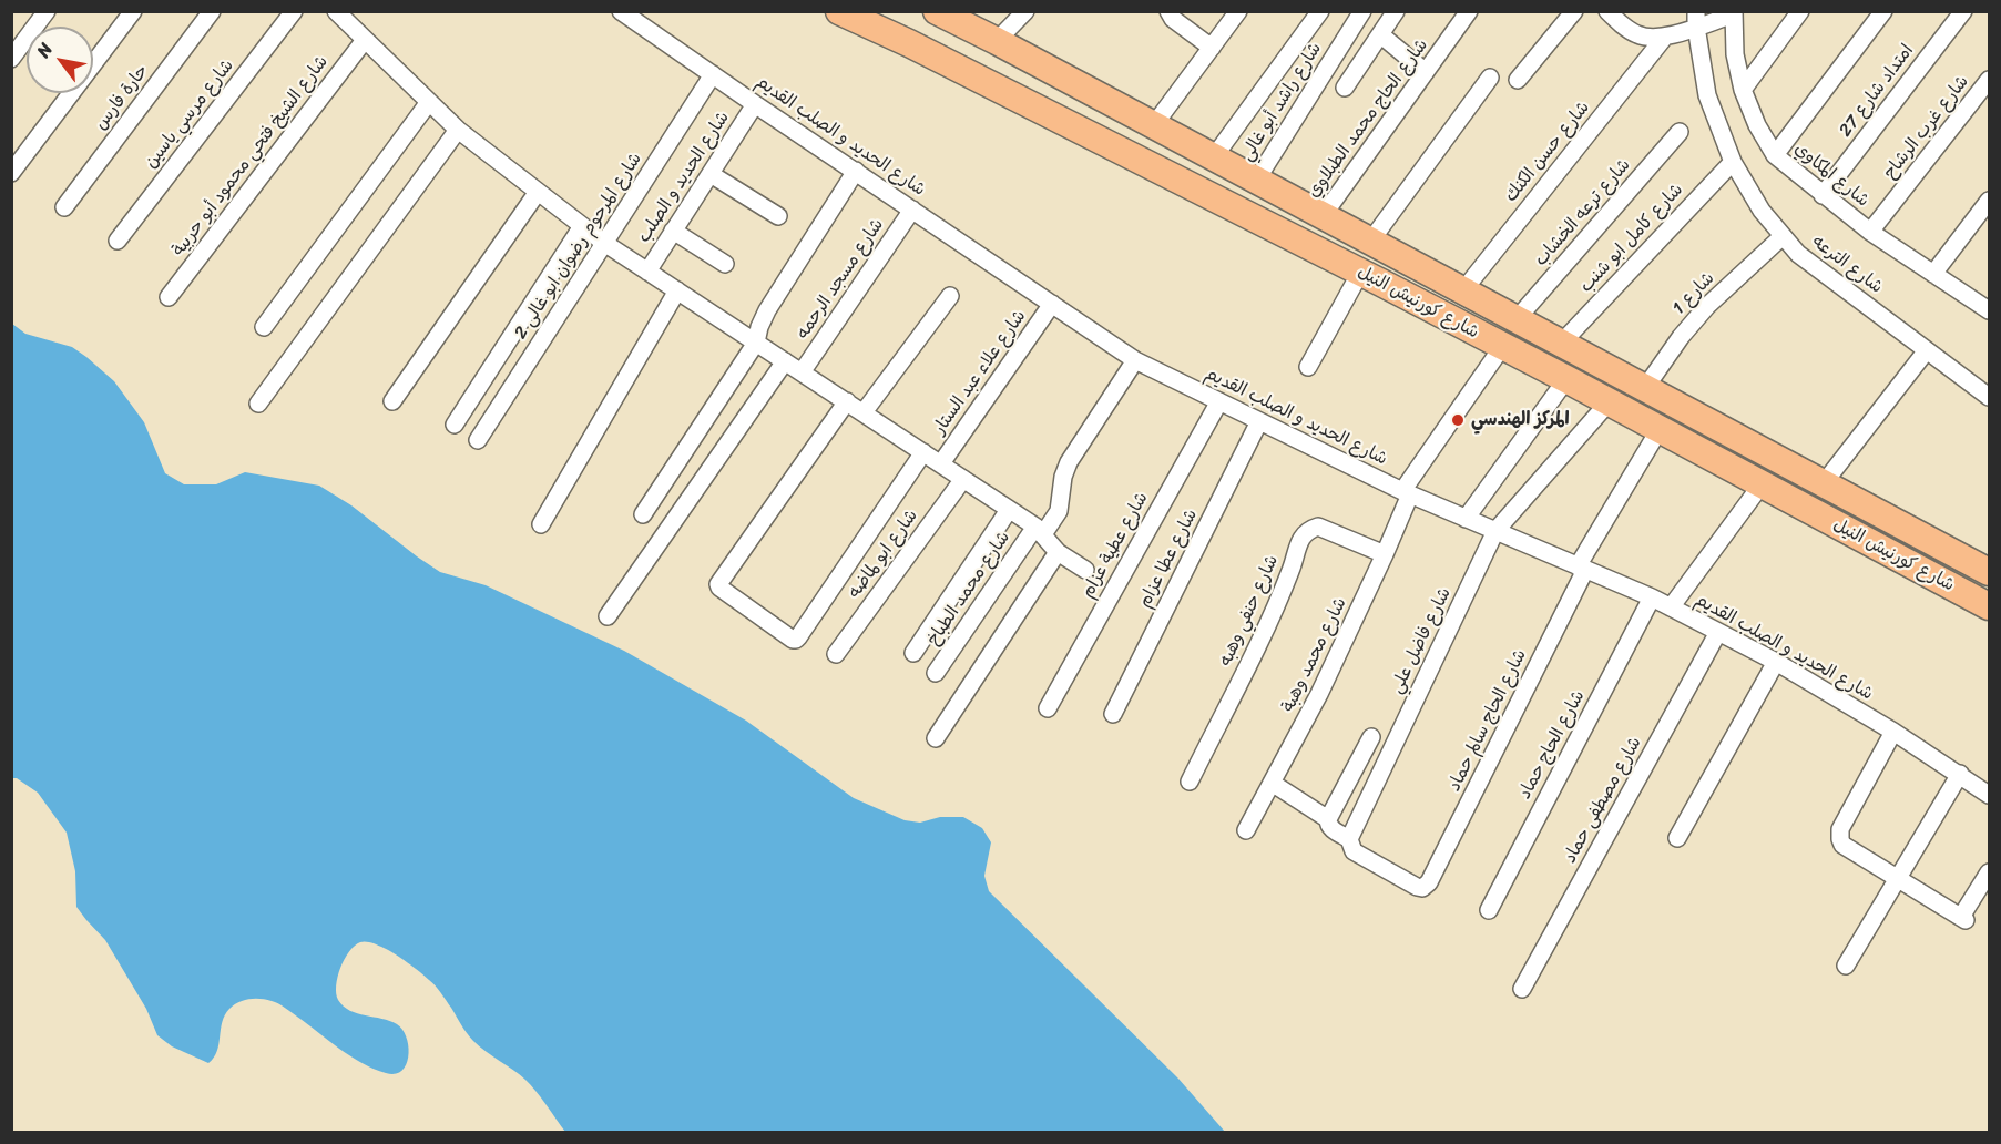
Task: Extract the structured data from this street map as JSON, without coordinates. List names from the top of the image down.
{
  "streets": {
    "highway": ["شارع كورنيش النيل"],
    "street": [
      "امتداد شارع 27",
      "حارة فارس",
      "شارع راشد أبو غالي",
      "شارع مرسي ياسين",
      "شارع الحاج محمد الطبلاوي",
      "شارع غرب الرشاح",
      "شارع الحديد و الصلب القديم",
      "شارع حسن الكنك",
      "شارع الشيخ فتحي محمود أبو حربية",
      "شارع المكاوي",
      "شارع الحديد و الصلب",
      "شارع ترعه الخشاب",
      "شارع كامل ابو شنب",
      "شارع المرحوم رضوان ابو غالى 2",
      "شارع الترعه",
      "شارع مسجد الرحمه",
      "شارع 1",
      "شارع علاء عبد الستار",
      "شارع عطية عزام",
      "شارع ابو لماضه",
      "شارع عطا عزام",
      "شارع محمد الطباخ",
      "شارع حنفي وهبه",
      "شارع فاضل علي",
      "شارع محمد وهبة",
      "شارع الحاج سالم حماد",
      "شارع الحاج حماد",
      "شارع مصطفى حماد"
    ]
  },
  "crossings": [
    ["امتداد شارع 27", "شارع المكاوي"],
    ["شارع راشد أبو غالي", "شارع كورنيش النيل"],
    ["شارع الحاج محمد الطبلاوي", "شارع كورنيش النيل"],
    ["شارع غرب الرشاح", "شارع المكاوي"],
    ["شارع الحديد و الصلب القديم", "شارع الحديد و الصلب"],
    ["شارع الحديد و الصلب القديم", "شارع المرحوم رضوان ابو غالى 2"],
    ["شارع الحديد و الصلب القديم", "شارع مسجد الرحمه"],
    ["شارع الحديد و الصلب القديم", "شارع علاء عبد الستار"],
    ["شارع الحديد و الصلب القديم", "شارع عطية عزام"],
    ["شارع الحديد و الصلب القديم", "شارع عطا عزام"],
    ["شارع الحديد و الصلب القديم", "شارع محمد الطباخ"],
    ["شارع الحديد و الصلب القديم", "شارع فاضل علي"],
    ["شارع الحديد و الصلب القديم", "شارع محمد وهبة"],
    ["شارع الحديد و الصلب القديم", "شارع الحاج سالم حماد"],
    ["شارع الحديد و الصلب القديم", "شارع الحاج حماد"],
    ["شارع الحديد و الصلب القديم", "شارع مصطفى حماد"],
    ["شارع حسن الكنك", "شارع كورنيش النيل"],
    ["شارع ترعه الخشاب", "شارع كورنيش النيل"],
    ["شارع كامل ابو شنب", "شارع الترعه"],
    ["شارع كامل ابو شنب", "شارع كورنيش النيل"],
    ["شارع الترعه", "شارع 1"],
    ["شارع 1", "شارع كورنيش النيل"],
    ["شارع كورنيش النيل", "شارع فاضل علي"],
    ["شارع كورنيش النيل", "شارع محمد وهبة"],
    ["شارع كورنيش النيل", "شارع الحاج سالم حماد"],
    ["شارع حنفي وهبه", "شارع محمد وهبة"],
    ["شارع فاضل علي", "شارع الحاج سالم حماد"]
  ],
  "places": ["المركز الهندسي"],
  "north": "top left"
}
